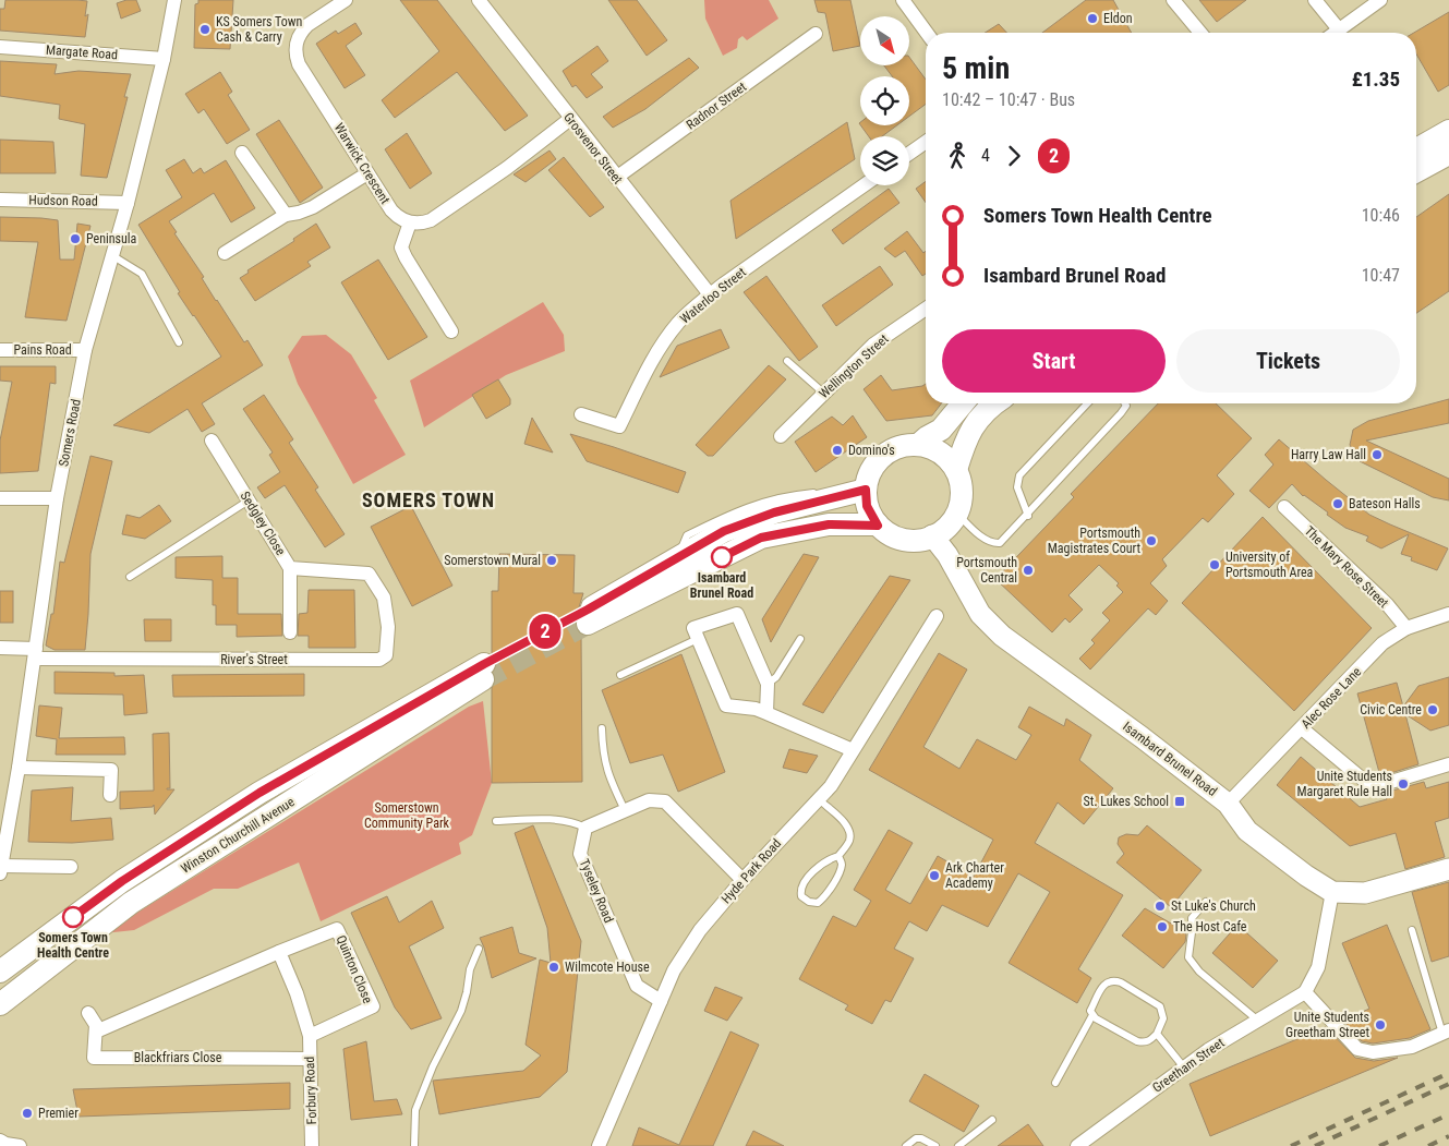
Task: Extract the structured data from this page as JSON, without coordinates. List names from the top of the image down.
{
  "streets": {
    "main road": ["Winston Churchill Avenue"],
    "street": [
      "Margate Road",
      "Radnor Street",
      "Grosvenor Street",
      "Warwick Crescent",
      "Hudson Road",
      "Waterloo Street",
      "Pains Road",
      "Wellington Street",
      "Somers Road",
      "Sedgley Close",
      "The Mary Rose Street",
      "River's Street",
      "Alec Rose Lane",
      "Isambard Brunel Road",
      "Hyde Park Road",
      "Tyseley Road",
      "Quinton Close",
      "Blackfriars Close",
      "Greetham Street",
      "Forbury Road"
    ]
  },
  "crossings": [
    ["Margate Road", "Somers Road"],
    ["Radnor Street", "Grosvenor Street"],
    ["Grosvenor Street", "Waterloo Street"],
    ["Hudson Road", "Somers Road"],
    ["Pains Road", "Somers Road"],
    ["Somers Road", "River's Street"],
    ["Sedgley Close", "River's Street"],
    ["The Mary Rose Street", "Alec Rose Lane"],
    ["Alec Rose Lane", "Isambard Brunel Road"],
    ["Hyde Park Road", "Tyseley Road"],
    ["Quinton Close", "Forbury Road"],
    ["Blackfriars Close", "Forbury Road"]
  ],
  "districts": ["SOMERS TOWN"],
  "parks": ["Somerstown Community Park"],
  "places": {
    "other": [
      "Eldon",
      "KS Somers Town Cash & Carry",
      "Peninsula",
      "Domino's",
      "Harry Law Hall",
      "Bateson Halls",
      "Portsmouth Magistrates Court",
      "Isambard Brunel Road",
      "Somerstown Mural",
      "University of Portsmouth Area",
      "Portsmouth Central",
      "Civic Centre",
      "Unite Students Margaret Rule Hall",
      "Ark Charter Academy",
      "St Luke's Church",
      "Somers Town Health Centre",
      "The Host Cafe",
      "Wilmcote House",
      "Unite Students Greetham Street",
      "Premier"
    ],
    "transit": ["St. Lukes School"]
  },
  "lines": ["bus line 2"],
  "north": "bottom right",
  "page": {
    "on_map": "2",
    "heading": ["5 min", "10:42 – 10:47 · Bus", "£1.35"],
    "legs": ["4", "2"],
    "list": [
      {
        "name": "Somers Town Health Centre",
        "value": "10:46"
      },
      {
        "name": "Isambard Brunel Road",
        "value": "10:47"
      }
    ],
    "buttons": ["Start", "Tickets"]
  }
}
